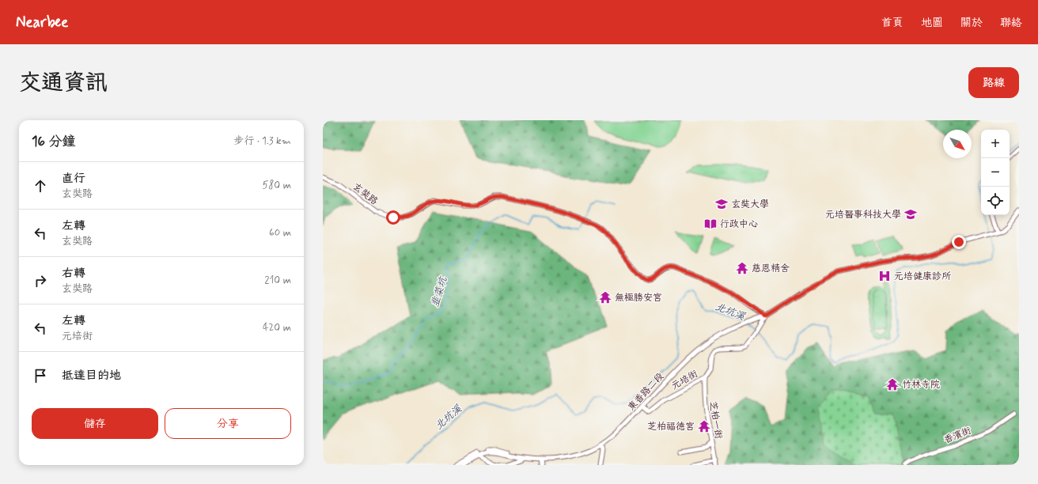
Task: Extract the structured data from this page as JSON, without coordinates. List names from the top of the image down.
{
  "streets": {
    "street": [
      "玄奘路",
      "元培街",
      "東香路二段",
      "芝柏一街",
      "香濱街"
    ]
  },
  "crossings": [
    ["玄奘路", "元培街"],
    ["玄奘路", "東香路二段"],
    ["元培街", "東香路二段"],
    ["元培街", "芝柏一街"]
  ],
  "water": ["韭菜坑", "北坑溪"],
  "places": {
    "school or university": ["玄奘大學", "元培醫事科技大學"],
    "library": ["行政中心"],
    "temple": [
      "慈恩精舍",
      "無極勝安宮",
      "竹林寺院",
      "芝柏福德宮"
    ],
    "hospital": ["元培健康診所"]
  },
  "north": "bottom right",
  "page": {
    "header": "Nearbee",
    "nav": [
      "首頁",
      "地圖",
      "關於",
      "聯絡"
    ],
    "title": "交通資訊",
    "buttons": [
      "路線",
      ["儲存", "分享"]
    ],
    "heading": ["16 分鐘", "步行 · 1.3 km"],
    "map_buttons": ["+", "−"],
    "list": [
      ["直行", "玄奘路", "580 m"],
      ["左轉", "玄奘路", "60 m"],
      ["右轉", "玄奘路", "210 m"],
      ["左轉", "元培街", "420 m"],
      "抵達目的地"
    ]
  }
}
